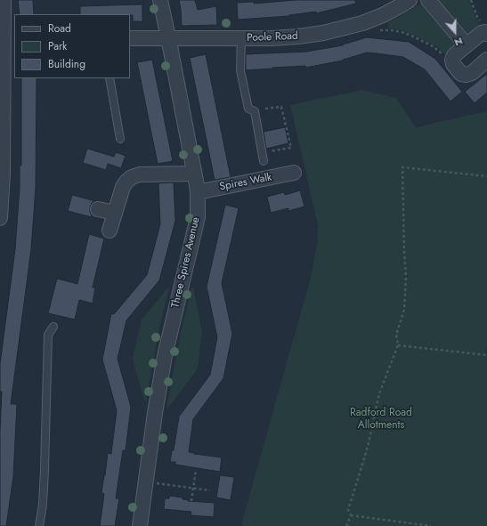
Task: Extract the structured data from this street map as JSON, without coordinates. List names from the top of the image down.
{
  "streets": {
    "street": ["Poole Road", "Spires Walk", "Three Spires Avenue"]
  },
  "crossings": [
    ["Poole Road", "Three Spires Avenue"],
    ["Spires Walk", "Three Spires Avenue"]
  ],
  "parks": ["Radford Road Allotments"],
  "legend": ["Road", "Park", "Building"],
  "north": "bottom"
}
